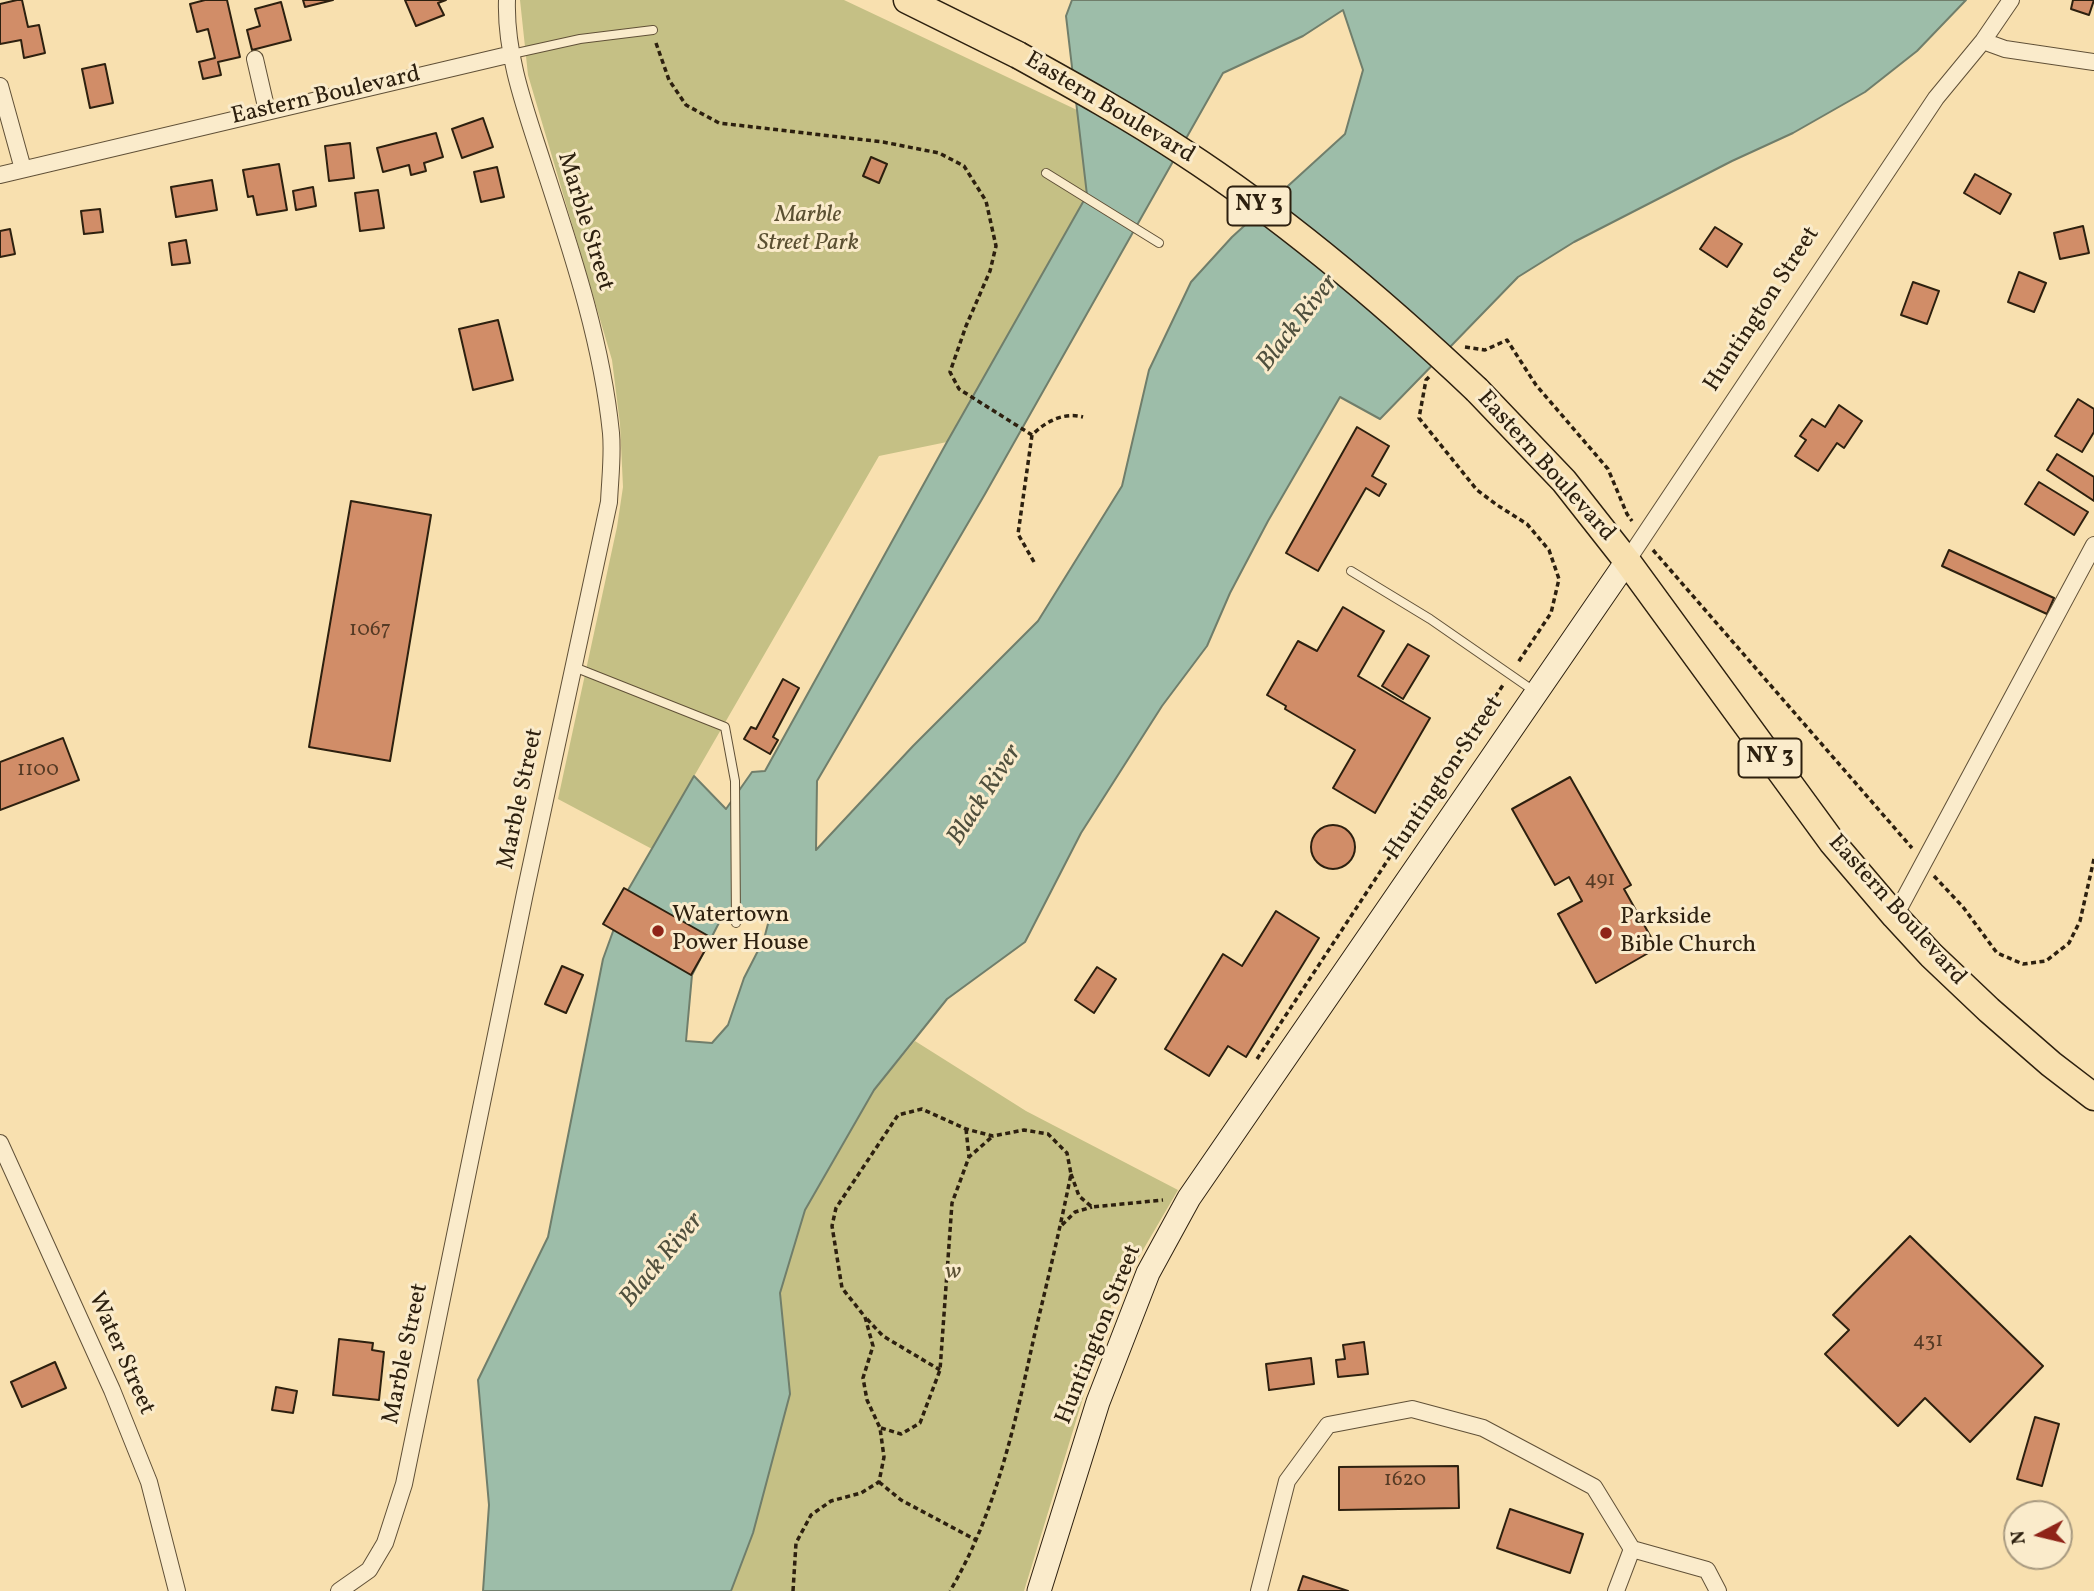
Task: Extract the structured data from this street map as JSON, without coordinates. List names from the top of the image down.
{
  "streets": {
    "main road": ["Eastern Boulevard", "NY 3"],
    "street": ["Marble Street", "Huntington Street", "Water Street"]
  },
  "crossings": [
    ["Eastern Boulevard", "Marble Street"],
    ["Eastern Boulevard", "Huntington Street"]
  ],
  "water": ["Black River"],
  "parks": ["Marble Street Park", "w"],
  "places": ["Watertown Power House", "Parkside Bible Church"],
  "house_numbers": [
    "1067",
    "1100",
    "491",
    "431",
    "1620"
  ],
  "north": "left"
}
